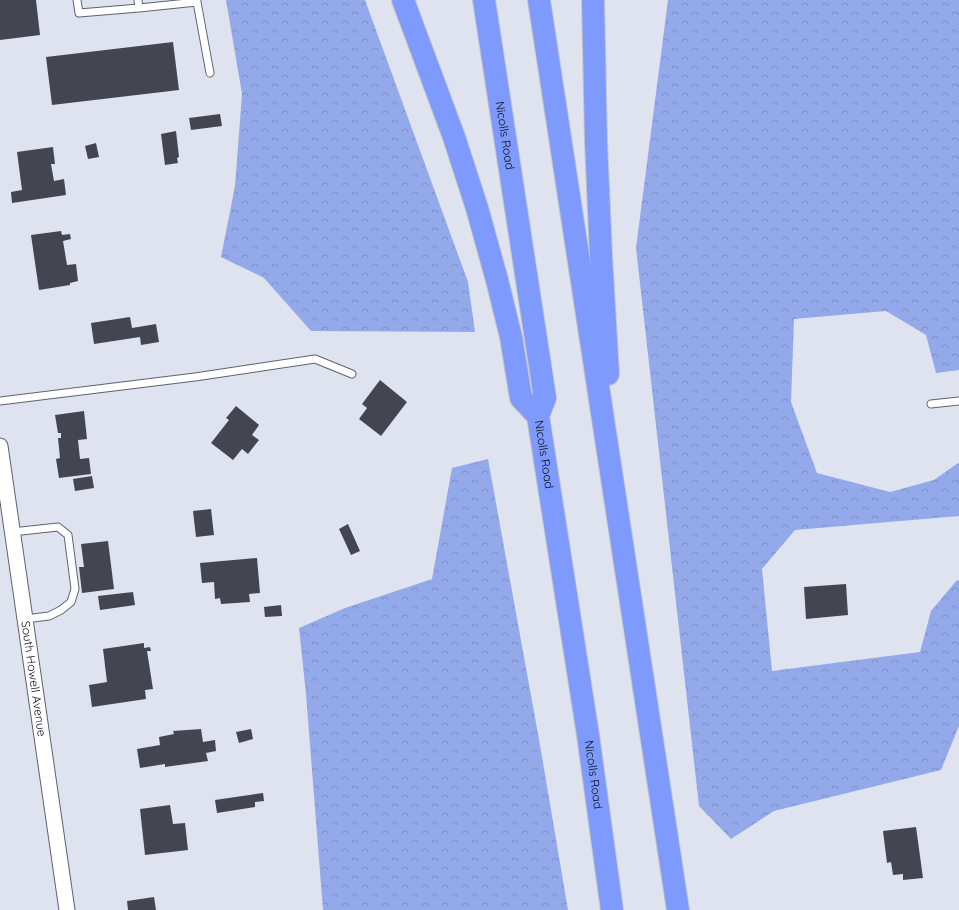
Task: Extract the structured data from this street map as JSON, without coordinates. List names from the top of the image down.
{
  "streets": {
    "highway": ["Nicolls Road"],
    "street": ["South Howell Avenue"]
  }
}
